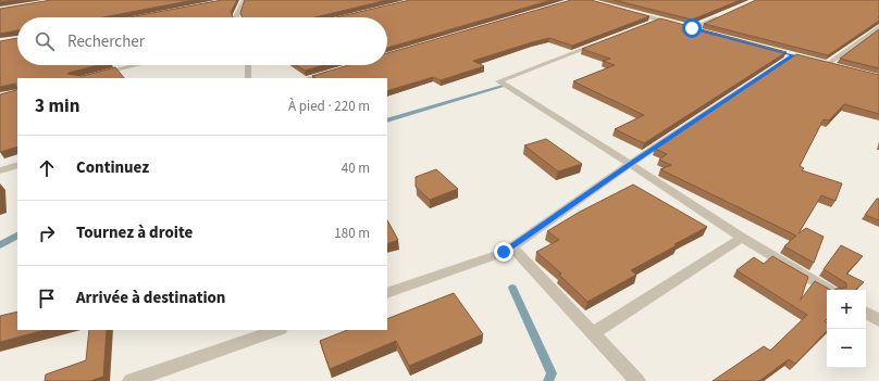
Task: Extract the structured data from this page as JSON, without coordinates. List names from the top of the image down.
{
  "page": {
    "search": "Rechercher",
    "heading": ["3 min", "À pied · 220 m"],
    "list": [
      ["Continuez", "40 m"],
      ["Tournez à droite", "180 m"],
      "Arrivée à destination"
    ],
    "map_buttons": ["+", "−"]
  }
}
